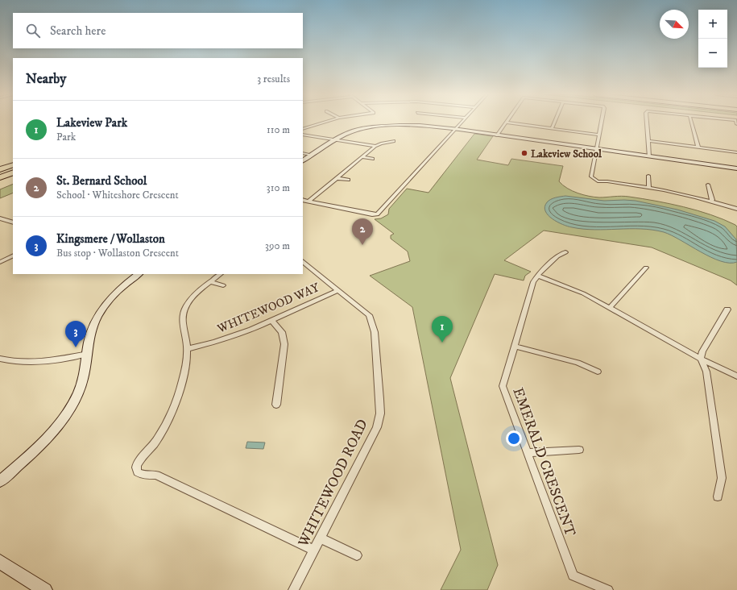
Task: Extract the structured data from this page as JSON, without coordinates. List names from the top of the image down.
{
  "streets": {
    "street": ["WHITEWOOD WAY", "EMERALD CRESCENT", "WHITEWOOD ROAD"]
  },
  "crossings": [
    ["WHITEWOOD WAY", "WHITEWOOD ROAD"]
  ],
  "places": ["Lakeview School"],
  "north": "bottom right",
  "page": {
    "map_buttons": ["+", "−"],
    "search": "Search here",
    "heading": ["Nearby", "3 results"],
    "list": [
      {
        "mark": "1",
        "name": "Lakeview Park",
        "note": "Park",
        "value": "110 m"
      },
      {
        "mark": "2",
        "name": "St. Bernard School",
        "note": "School · Whiteshore Crescent",
        "value": "310 m"
      },
      {
        "mark": "3",
        "name": "Kingsmere / Wollaston",
        "note": "Bus stop · Wollaston Crescent",
        "value": "390 m"
      }
    ],
    "pins": ["2", "1", "3"]
  }
}
